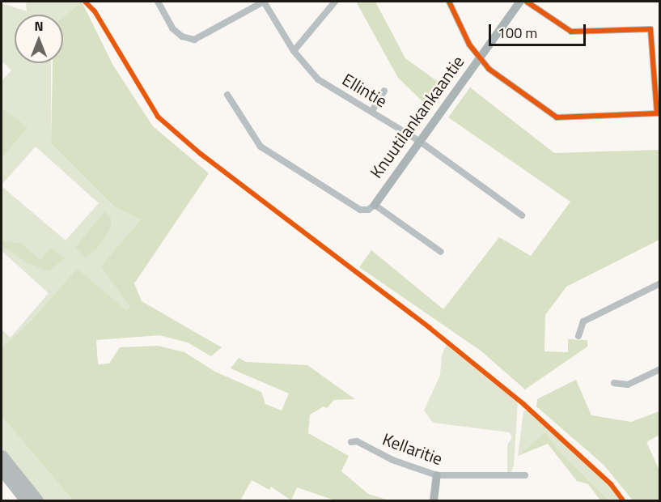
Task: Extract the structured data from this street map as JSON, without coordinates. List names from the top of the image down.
{
  "streets": {
    "street": ["Ellintie", "Knuutilankankaantie", "Kellaritie"]
  },
  "crossings": [
    ["Ellintie", "Knuutilankankaantie"]
  ],
  "scale_bar": "100 m",
  "north": "top"
}
